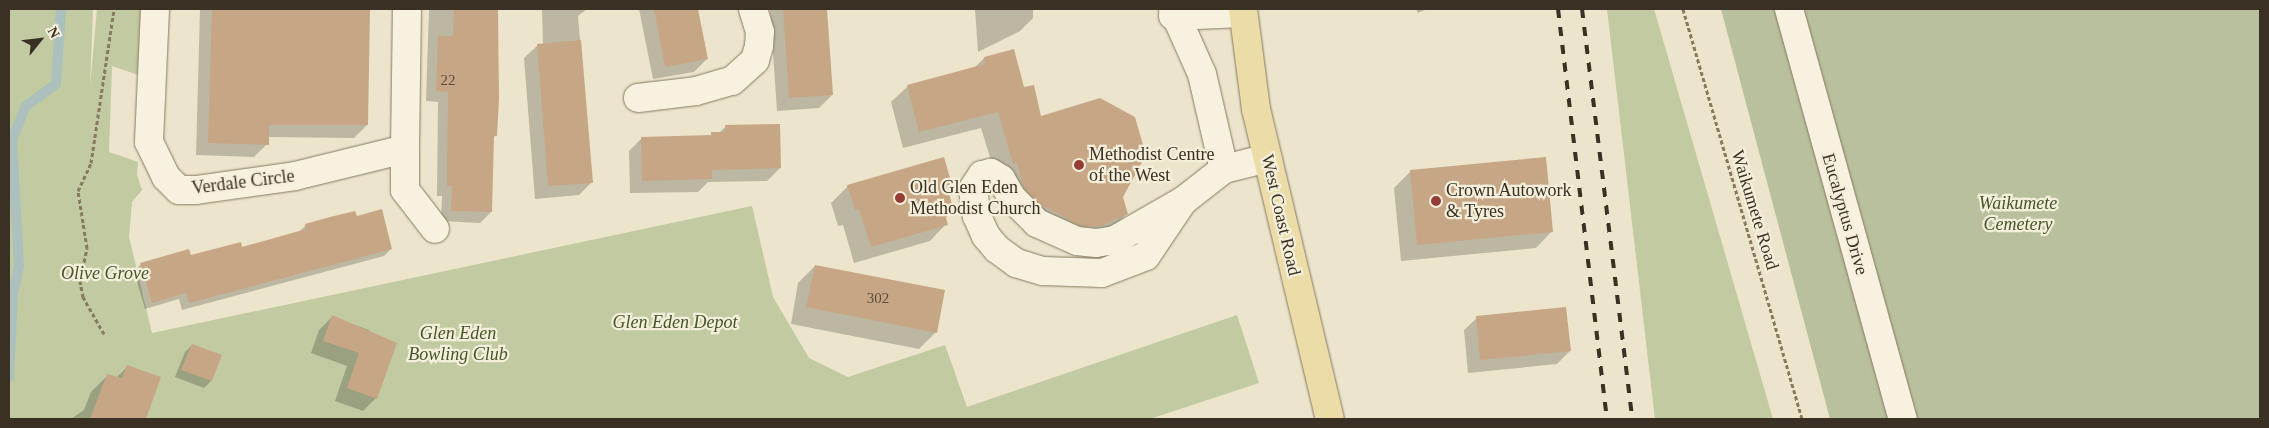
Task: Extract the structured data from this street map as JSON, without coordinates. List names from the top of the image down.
{
  "streets": {
    "main road": ["West Coast Road"],
    "street": ["Verdale Circle", "Eucalyptus Drive"],
    "path": ["Waikumete Road"]
  },
  "parks": [
    "Waikumete Cemetery",
    "Olive Grove",
    "Glen Eden Depot",
    "Glen Eden Bowling Club"
  ],
  "places": ["Methodist Centre of the West", "Old Glen Eden Methodist Church", "Crown Autowork & Tyres"],
  "house_numbers": ["22", "302"],
  "north": "top right"
}
